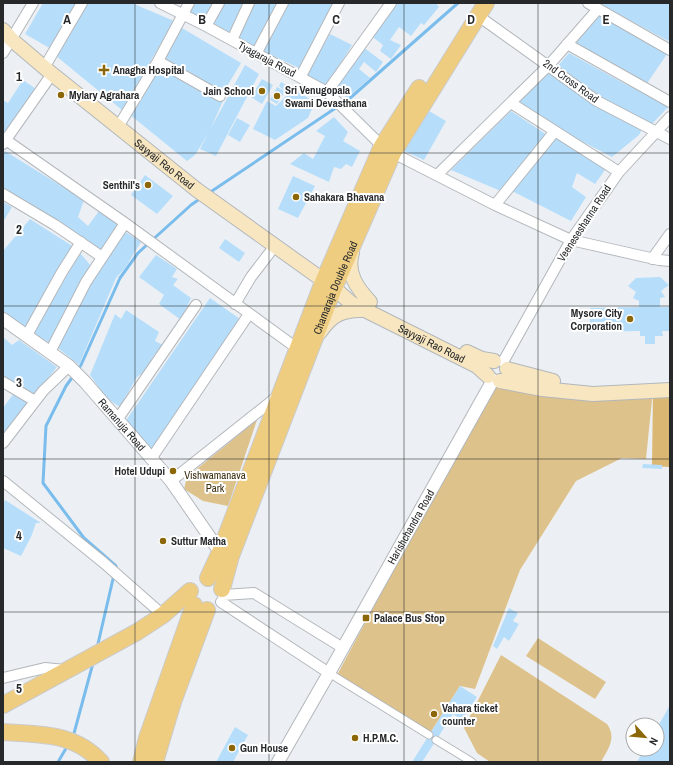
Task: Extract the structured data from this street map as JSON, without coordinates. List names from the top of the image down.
{
  "streets": {
    "main road": ["Sayyaji Rao Road", "Chamaraja Double Road"],
    "street": [
      "Tyagaraja Road",
      "2nd Cross Road",
      "Veeneseshanna Road",
      "Ramanuja Road",
      "Harishchandra Road"
    ]
  },
  "crossings": [
    ["Tyagaraja Road", "Veeneseshanna Road"],
    ["Tyagaraja Road", "Chamaraja Double Road"],
    ["2nd Cross Road", "Veeneseshanna Road"],
    ["2nd Cross Road", "Chamaraja Double Road"],
    ["Sayyaji Rao Road", "Veeneseshanna Road"],
    ["Sayyaji Rao Road", "Chamaraja Double Road"],
    ["Sayyaji Rao Road", "Harishchandra Road"],
    ["Veeneseshanna Road", "Harishchandra Road"]
  ],
  "parks": ["Vishwamanava Park"],
  "places": {
    "health": ["Anagha Hospital"],
    "other": [
      "Jain School",
      "Mylary Agrahara",
      "Sri Venugopala Swami Devasthana",
      "Senthil's",
      "Sahakara Bhavana",
      "Mysore City Corporation",
      "Hotel Udupi",
      "Suttur Matha",
      "Vahara ticket counter",
      "H.P.M.C.",
      "Gun House"
    ],
    "transit": ["Palace Bus Stop"]
  },
  "north": "bottom right",
  "grid": {
    "columns": [
      "A",
      "B",
      "C",
      "D",
      "E"
    ],
    "rows": [
      "1",
      "2",
      "3",
      "4",
      "5"
    ]
  }
}
